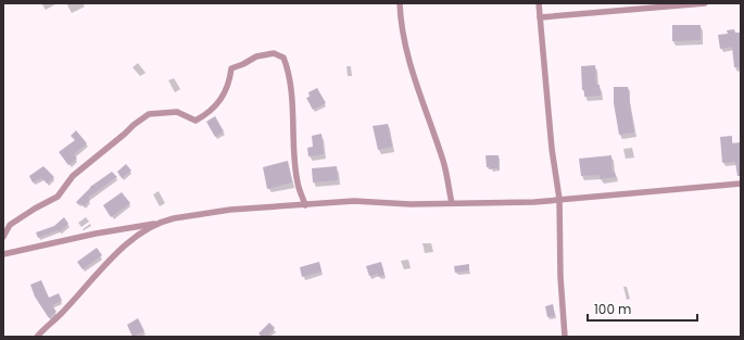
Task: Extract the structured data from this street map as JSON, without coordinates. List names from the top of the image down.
{
  "scale_bar": "100 m"
}
